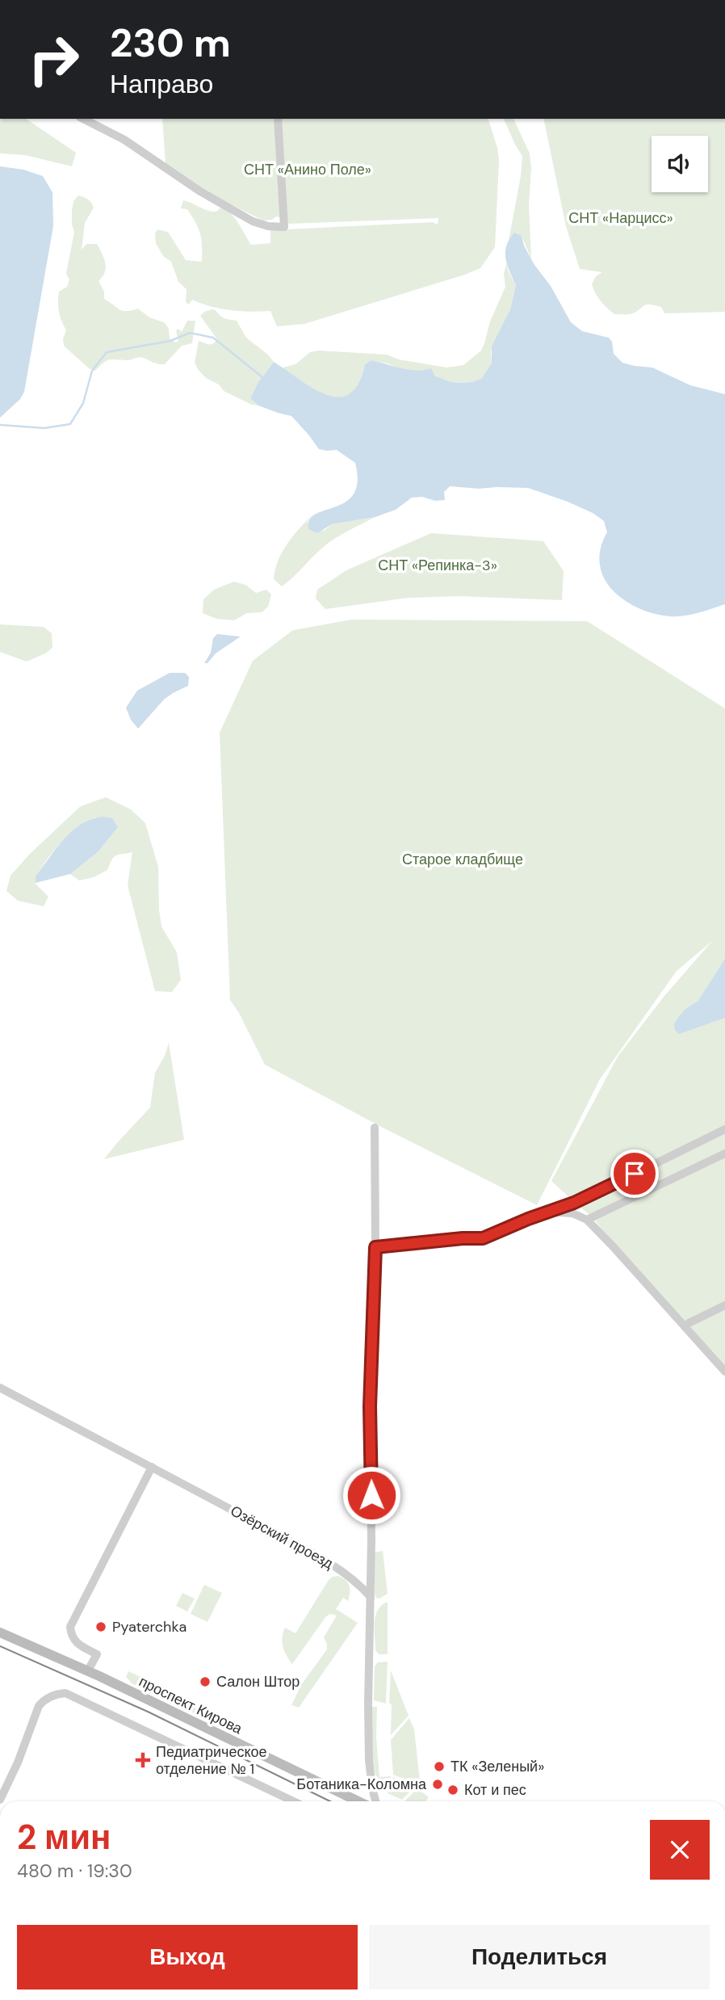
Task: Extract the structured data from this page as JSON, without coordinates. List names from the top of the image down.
{
  "streets": {
    "main road": ["проспект Кирова"],
    "street": ["Озёрский проезд"]
  },
  "parks": [
    "СНТ «Анино Поле»",
    "СНТ «Нарцисс»",
    "СНТ «Репинка-3»",
    "Старое кладбище"
  ],
  "places": {
    "other": [
      "Pyaterchka",
      "Салон Штор",
      "ТК «Зеленый»",
      "Ботаника-Коломна",
      "Кот и пес"
    ],
    "health": ["Педиатрическое отделение № 1"]
  },
  "page": {
    "turn": ["230 m", "Направо"],
    "heading": ["2 мин", "480 m · 19:30"],
    "buttons": ["Выход", "Поделиться"]
  }
}
